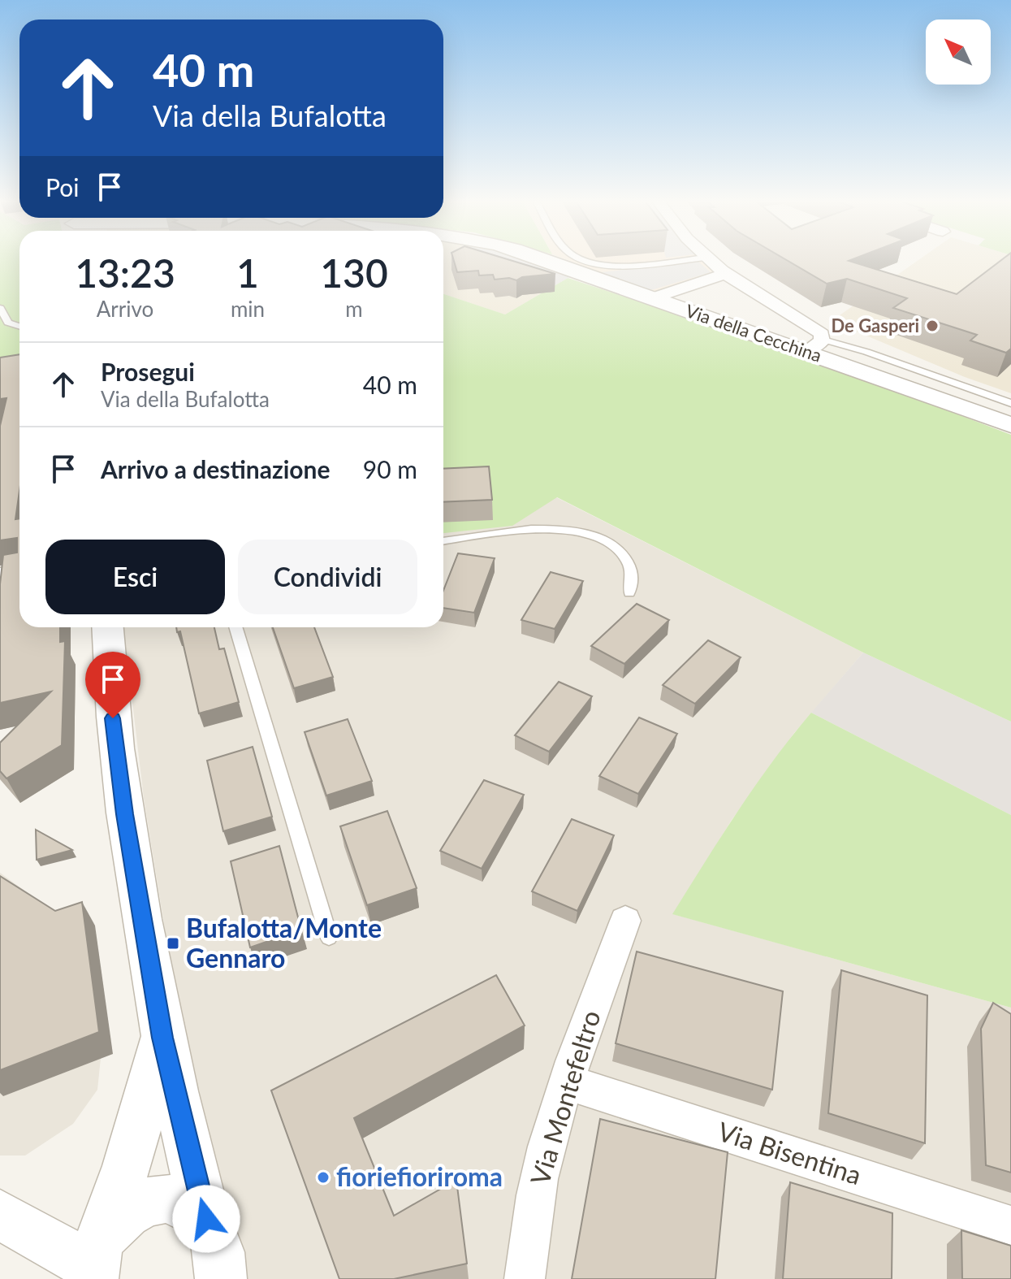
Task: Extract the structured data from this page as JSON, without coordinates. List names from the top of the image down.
{
  "streets": {
    "street": ["Via della Cecchina", "Via Montefeltro", "Via Bisentina"]
  },
  "crossings": [
    ["Via Montefeltro", "Via Bisentina"]
  ],
  "places": {
    "other": ["De Gasperi", "fioriefioriroma"],
    "transit": ["Bufalotta/Monte Gennaro"]
  },
  "north": "top left",
  "page": {
    "turn": ["40 m", "Via della Bufalotta"],
    "then": "Poi",
    "eta": [
      "13:23",
      "Arrivo",
      "1",
      "min",
      "130",
      "m"
    ],
    "list": [
      {
        "name": "Prosegui",
        "note": "Via della Bufalotta",
        "value": "40 m"
      },
      {
        "name": "Arrivo a destinazione",
        "value": "90 m"
      }
    ],
    "buttons": ["Esci", "Condividi"]
  }
}
